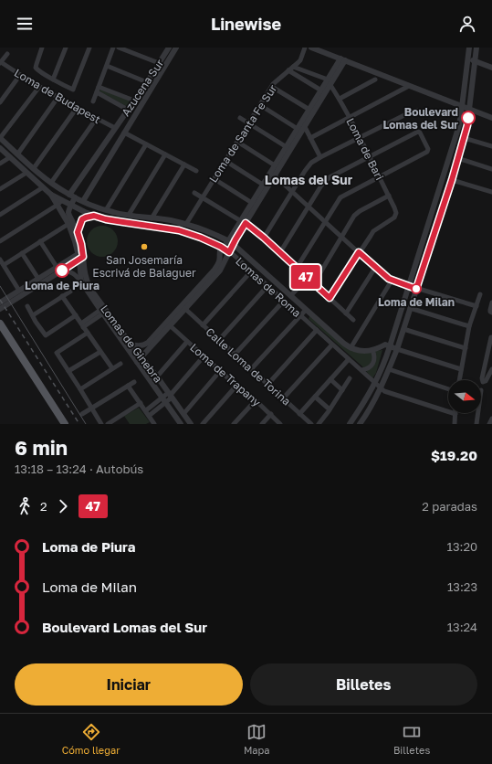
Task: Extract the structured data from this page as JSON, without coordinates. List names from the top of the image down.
{
  "streets": {
    "street": [
      "Azucena Sur",
      "Loma de Budapest",
      "Loma de Santa Fe Sur",
      "Loma de Bari",
      "Lomas de Roma",
      "Lomas de Ginebra",
      "Calle Loma de Torina",
      "Loma de Trapany"
    ]
  },
  "crossings": [
    ["Azucena Sur", "Loma de Budapest"],
    ["Azucena Sur", "Lomas de Roma"],
    ["Loma de Santa Fe Sur", "Lomas de Roma"],
    ["Lomas de Roma", "Lomas de Ginebra"]
  ],
  "districts": ["Lomas del Sur"],
  "places": [
    "Boulevard Lomas del Sur",
    "San Josemaría Escrivá de Balaguer",
    "Loma de Piura",
    "Loma de Milan"
  ],
  "lines": ["bus line 47"],
  "north": "right",
  "page": {
    "header": "Linewise",
    "on_map": "47",
    "heading": ["6 min", "13:18 – 13:24 · Autobús", "$19.20"],
    "legs": ["2", "47", "2 paradas"],
    "list": [
      {
        "name": "Loma de Piura",
        "value": "13:20"
      },
      {
        "name": "Loma de Milan",
        "value": "13:23"
      },
      {
        "name": "Boulevard Lomas del Sur",
        "value": "13:24"
      }
    ],
    "buttons": ["Iniciar", "Billetes"],
    "tabs": ["Cómo llegar", "Mapa", "Billetes"]
  }
}
